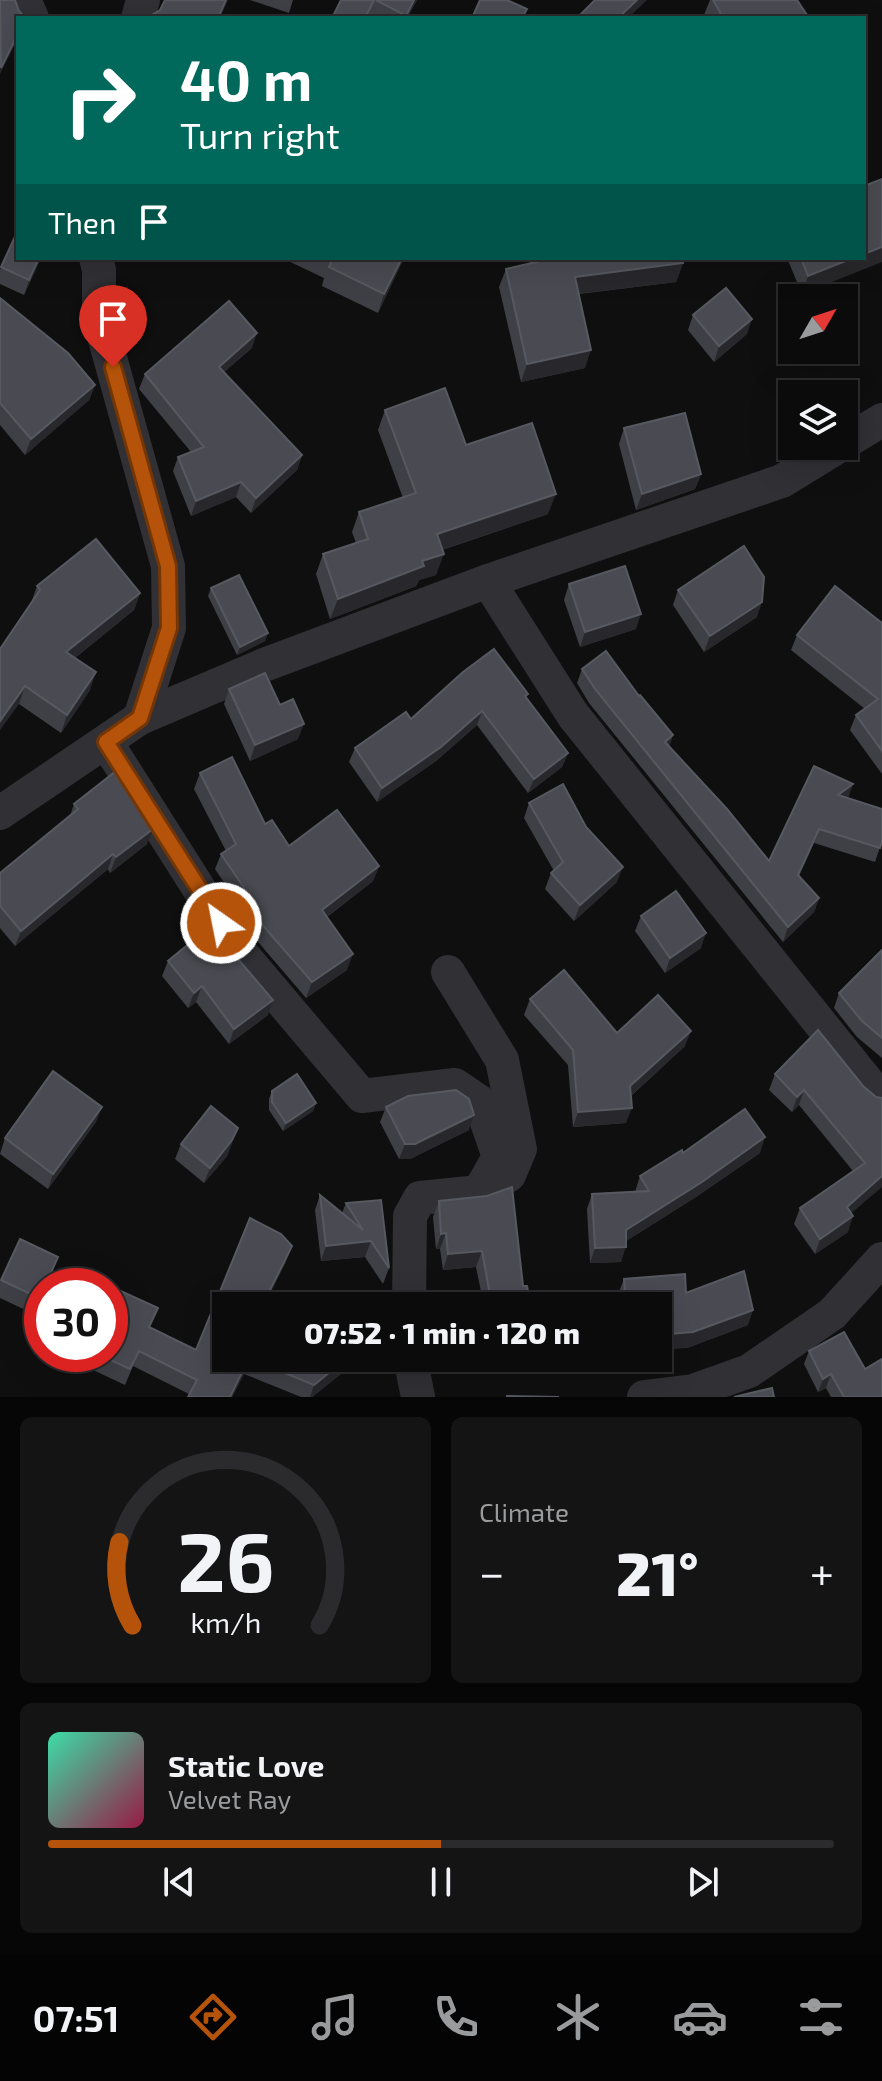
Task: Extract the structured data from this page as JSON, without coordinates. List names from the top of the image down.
{
  "north": "top right",
  "page": {
    "turn": ["40 m", "Turn right"],
    "then": "Then",
    "limit": "30",
    "trip": "07:52 · 1 min · 120 m",
    "tile": "Climate",
    "heat": ["−", "21°", "+"],
    "song": ["Static Love", "Velvet Ray"],
    "tabs": "07:51",
    "gauge": ["26", "km/h"]
  }
}
